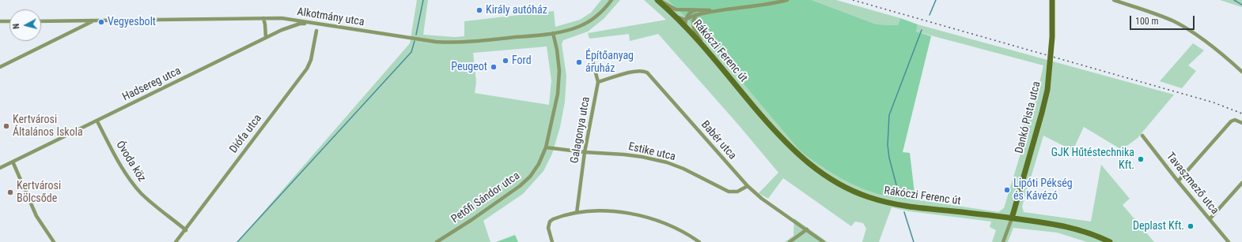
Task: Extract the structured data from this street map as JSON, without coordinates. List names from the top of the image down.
{
  "streets": {
    "main road": ["Rákóczi Ferenc út", "Dankó Pista utca"],
    "street": [
      "Alkotmány utca",
      "Hadsereg utca",
      "Galagonya utca",
      "Diófa utca",
      "Babér utca",
      "Estike utca",
      "Óvoda köz",
      "Tavaszmező utca",
      "Petőfi Sándor utca"
    ]
  },
  "crossings": [
    ["Alkotmány utca", "Hadsereg utca"],
    ["Alkotmány utca", "Petőfi Sándor utca"],
    ["Rákóczi Ferenc út", "Dankó Pista utca"],
    ["Hadsereg utca", "Óvoda köz"],
    ["Galagonya utca", "Babér utca"],
    ["Galagonya utca", "Estike utca"],
    ["Diófa utca", "Óvoda köz"],
    ["Babér utca", "Estike utca"],
    ["Estike utca", "Petőfi Sándor utca"]
  ],
  "places": [
    "Király autóház",
    "Vegyesbolt",
    "Ford",
    "Építőanyag áruház",
    "Peugeot",
    "Kertvárosi Általános Iskola",
    "GJK Hűtéstechnika Kft.",
    "Lipóti Pékség és Kávézó",
    "Kertvárosi Bölcsőde",
    "Deplast Kft."
  ],
  "scale_bar": "100 m",
  "north": "left"
}
